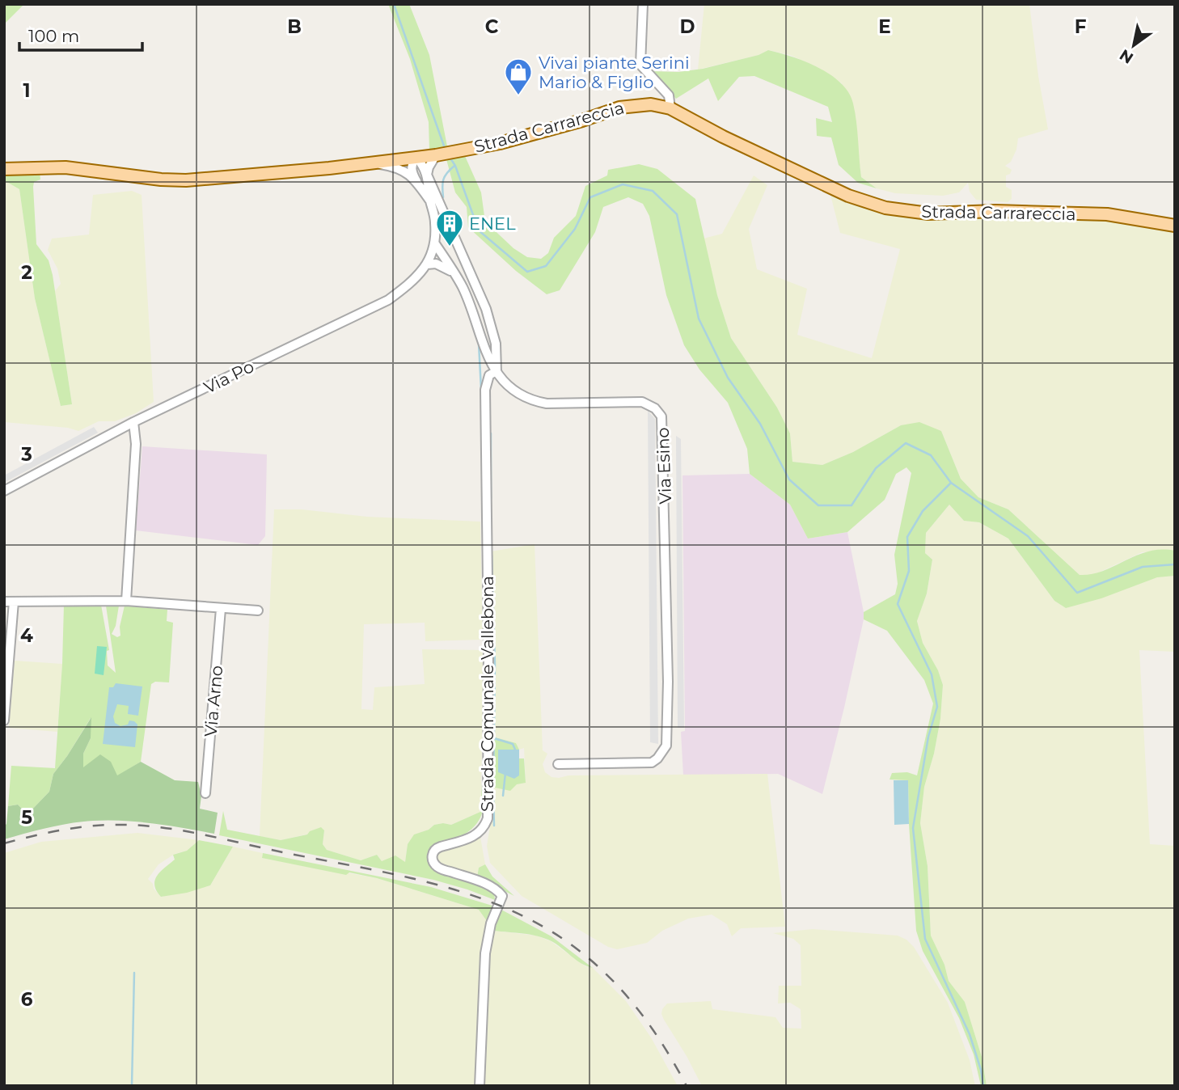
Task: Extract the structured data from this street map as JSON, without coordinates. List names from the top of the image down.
{
  "streets": {
    "main road": ["Strada Carrareccia"],
    "street": [
      "Via Po",
      "Via Esino",
      "Strada Comunale Vallebona",
      "Via Arno"
    ]
  },
  "crossings": [
    ["Via Po", "Via Esino"],
    ["Via Esino", "Strada Comunale Vallebona"]
  ],
  "places": {
    "shop": ["Vivai piante Serini Mario & Figlio"],
    "building": ["ENEL"]
  },
  "scale_bar": "100 m",
  "north": "bottom left",
  "grid": {
    "columns": [
      "B",
      "C",
      "D",
      "E",
      "F"
    ],
    "rows": [
      "1",
      "2",
      "3",
      "4",
      "5",
      "6"
    ]
  }
}
